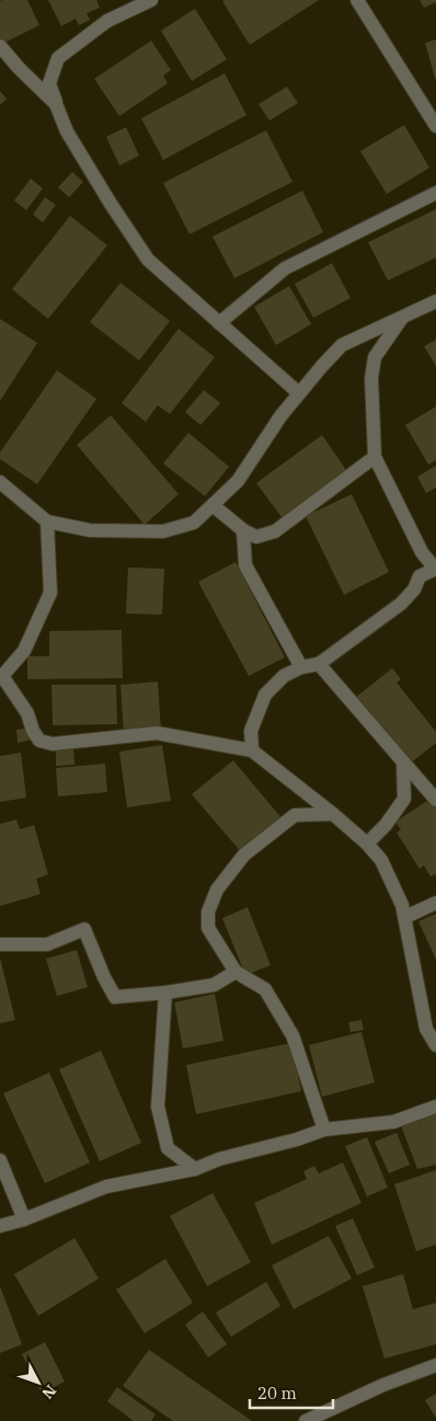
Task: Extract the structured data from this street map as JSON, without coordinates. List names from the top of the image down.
{
  "scale_bar": "20 m",
  "north": "bottom right"
}
